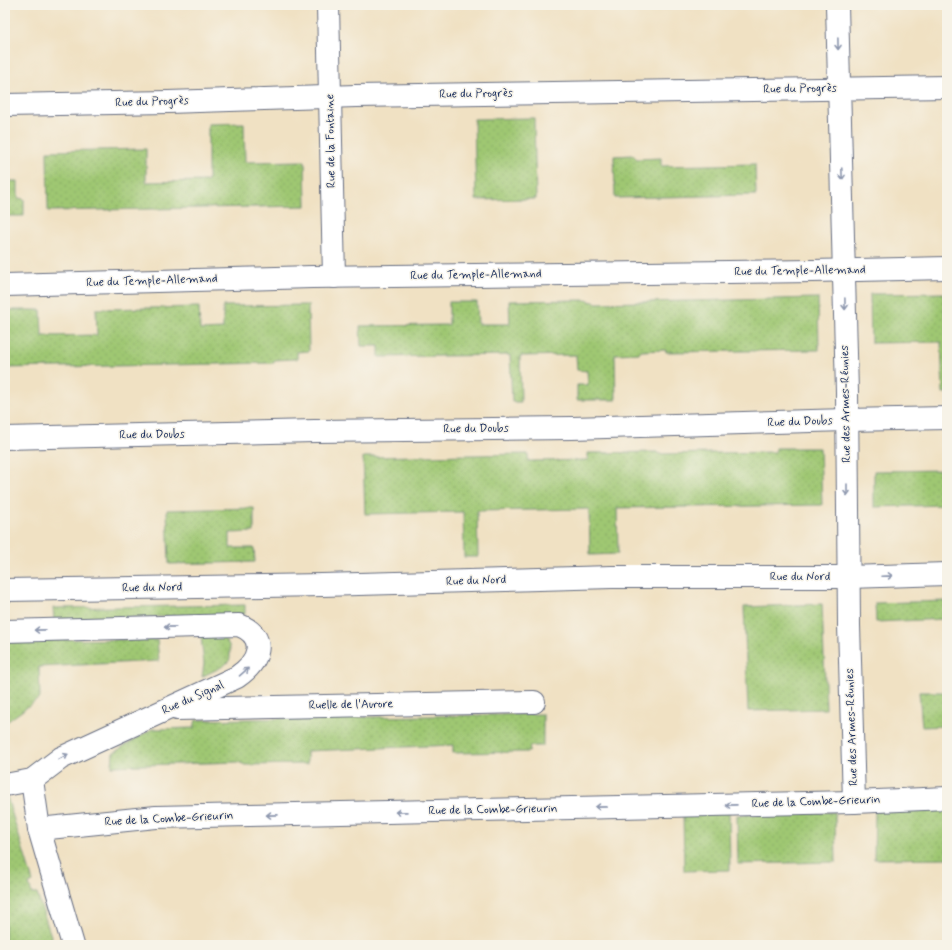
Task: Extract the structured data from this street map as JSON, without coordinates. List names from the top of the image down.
{
  "streets": {
    "street": [
      "Rue du Progrès",
      "Rue de la Fontaine",
      "Rue du Temple-Allemand",
      "Rue des Armes-Réunies",
      "Rue du Doubs",
      "Rue du Nord",
      "Rue du Signal",
      "Ruelle de l'Aurore",
      "Rue de la Combe-Grieurin"
    ]
  },
  "crossings": [
    ["Rue du Progrès", "Rue de la Fontaine"],
    ["Rue du Progrès", "Rue des Armes-Réunies"],
    ["Rue de la Fontaine", "Rue du Temple-Allemand"],
    ["Rue du Temple-Allemand", "Rue des Armes-Réunies"],
    ["Rue des Armes-Réunies", "Rue du Doubs"],
    ["Rue des Armes-Réunies", "Rue du Nord"],
    ["Rue des Armes-Réunies", "Rue de la Combe-Grieurin"],
    ["Rue du Signal", "Ruelle de l'Aurore"]
  ],
  "one_way": ["Rue des Armes-Réunies", "Rue de la Combe-Grieurin"]
}
